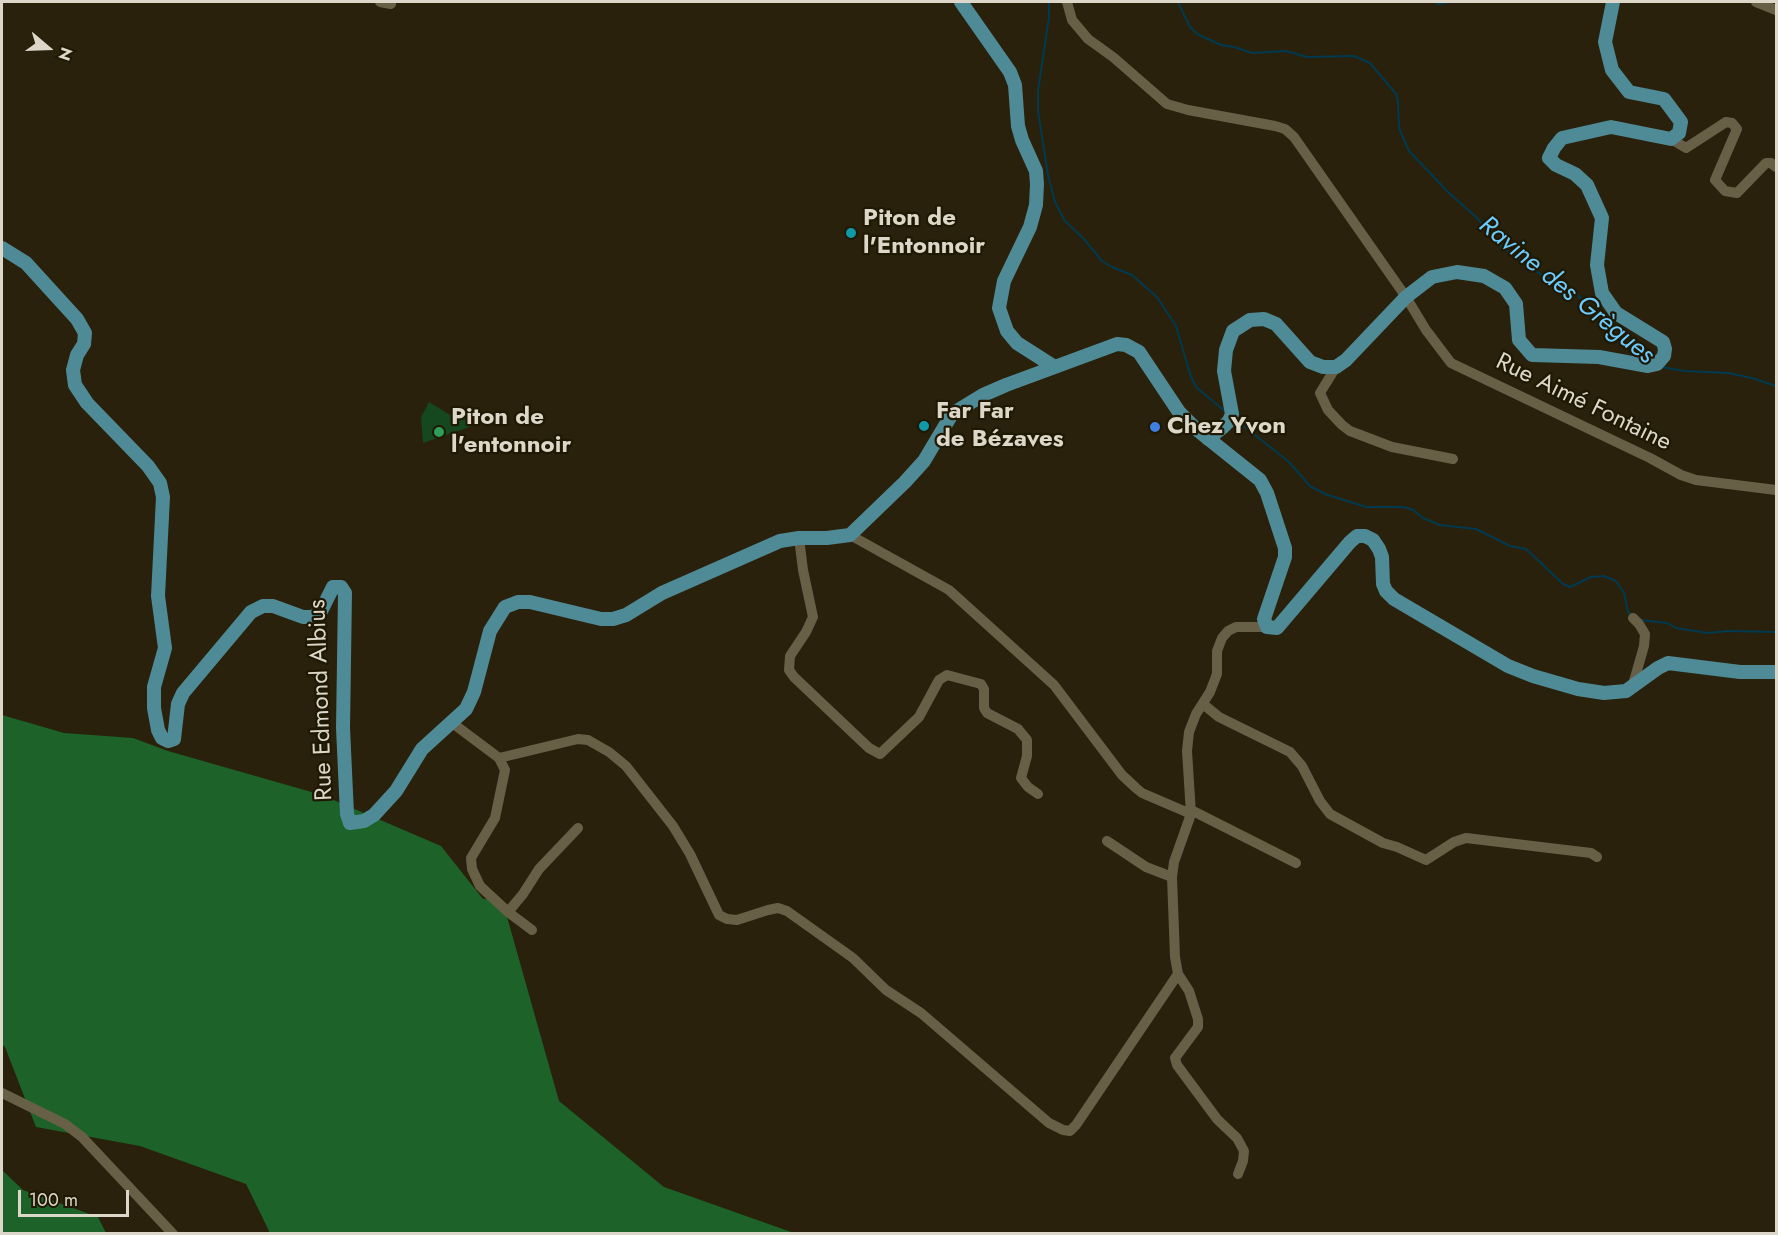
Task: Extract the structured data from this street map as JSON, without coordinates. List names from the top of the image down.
{
  "streets": {
    "main road": ["Rue Edmond Albius"],
    "street": ["Rue Aimé Fontaine"]
  },
  "water": ["Ravine des Grègues"],
  "places": [
    "Piton de l'Entonnoir",
    "Far Far de Bézaves",
    "Chez Yvon",
    "Piton de l'entonnoir"
  ],
  "scale_bar": "100 m",
  "north": "right"
}
